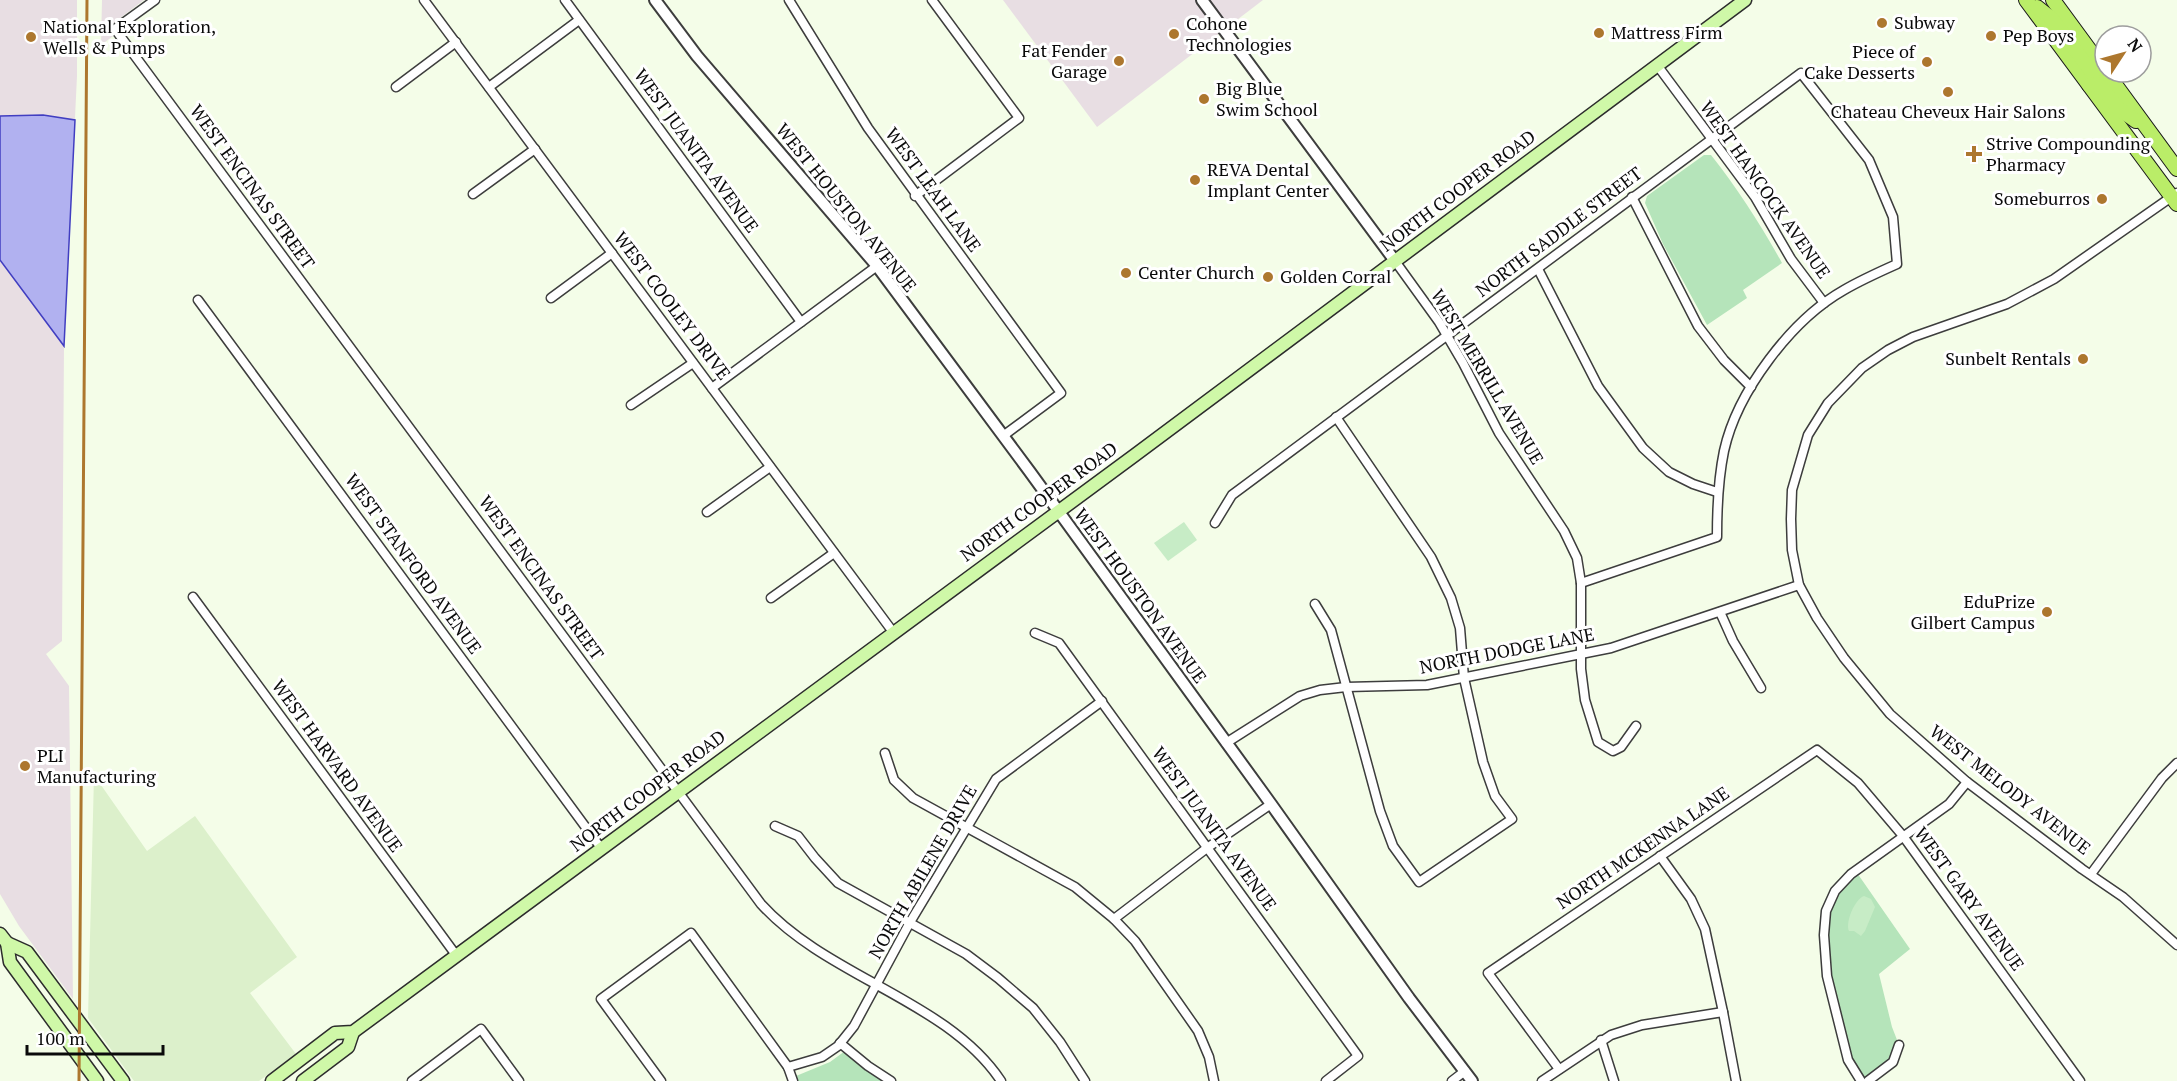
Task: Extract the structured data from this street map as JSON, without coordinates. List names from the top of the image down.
{
  "streets": {
    "main road": ["NORTH COOPER ROAD"],
    "street": [
      "WEST JUANITA AVENUE",
      "WEST ENCINAS STREET",
      "WEST LEAH LANE",
      "WEST HANCOCK AVENUE",
      "WEST HOUSTON AVENUE",
      "NORTH SADDLE STREET",
      "WEST COOLEY DRIVE",
      "WEST MERRILL AVENUE",
      "WEST STANFORD AVENUE",
      "NORTH DODGE LANE",
      "WEST HARVARD AVENUE",
      "WEST MELODY AVENUE",
      "NORTH MCKENNA LANE",
      "NORTH ABILENE DRIVE",
      "WEST GARY AVENUE"
    ]
  },
  "crossings": [
    ["WEST JUANITA AVENUE", "NORTH ABILENE DRIVE"],
    ["WEST ENCINAS STREET", "NORTH COOPER ROAD"],
    ["WEST ENCINAS STREET", "NORTH ABILENE DRIVE"],
    ["WEST LEAH LANE", "WEST HOUSTON AVENUE"],
    ["WEST HANCOCK AVENUE", "NORTH COOPER ROAD"],
    ["WEST HANCOCK AVENUE", "NORTH SADDLE STREET"],
    ["NORTH COOPER ROAD", "WEST HOUSTON AVENUE"],
    ["NORTH COOPER ROAD", "WEST COOLEY DRIVE"],
    ["NORTH COOPER ROAD", "WEST MERRILL AVENUE"],
    ["NORTH COOPER ROAD", "WEST STANFORD AVENUE"],
    ["NORTH COOPER ROAD", "WEST HARVARD AVENUE"],
    ["WEST HOUSTON AVENUE", "NORTH DODGE LANE"],
    ["NORTH SADDLE STREET", "WEST MERRILL AVENUE"],
    ["WEST MERRILL AVENUE", "NORTH DODGE LANE"],
    ["NORTH DODGE LANE", "WEST MELODY AVENUE"],
    ["NORTH MCKENNA LANE", "WEST GARY AVENUE"]
  ],
  "places": {
    "other": [
      "Subway",
      "Mattress Firm",
      "Cohone Technologies",
      "Pep Boys",
      "National Exploration, Wells & Pumps",
      "Fat Fender Garage",
      "Piece of Cake Desserts",
      "Chateau Cheveux Hair Salons",
      "Big Blue Swim School",
      "REVA Dental Implant Center",
      "Someburros",
      "Center Church",
      "Golden Corral",
      "Sunbelt Rentals",
      "EduPrize Gilbert Campus",
      "PLI Manufacturing"
    ],
    "health": ["Strive Compounding Pharmacy"]
  },
  "scale_bar": "100 m",
  "north": "top right"
}
